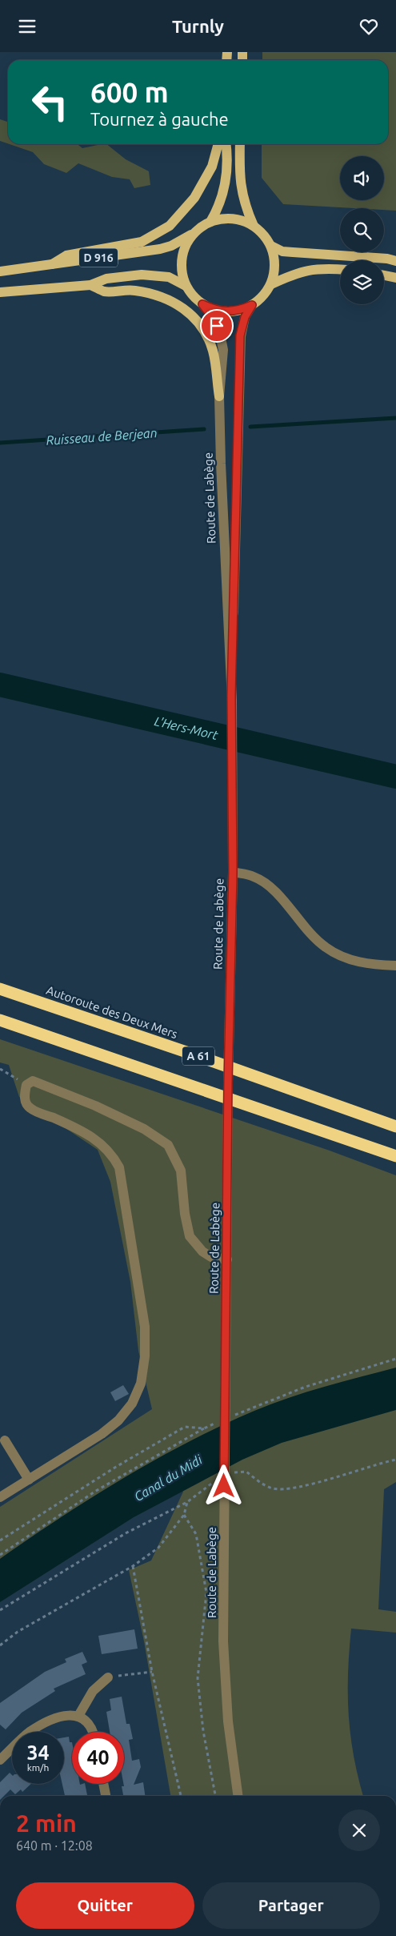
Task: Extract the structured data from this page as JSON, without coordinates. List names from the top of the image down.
{
  "streets": {
    "highway": ["Autoroute des Deux Mers", "A 61"],
    "main road": ["D 916"],
    "street": ["Route de Labège"]
  },
  "crossings": [
    ["D 916", "Route de Labège"]
  ],
  "water": ["Ruisseau de Berjean", "L'Hers-Mort", "Canal du Midi"],
  "page": {
    "header": "Turnly",
    "turn": ["600 m", "Tournez à gauche"],
    "speed": "34 km/h",
    "limit": "40",
    "heading": ["2 min", "640 m · 12:08"],
    "buttons": ["Quitter", "Partager"]
  }
}
